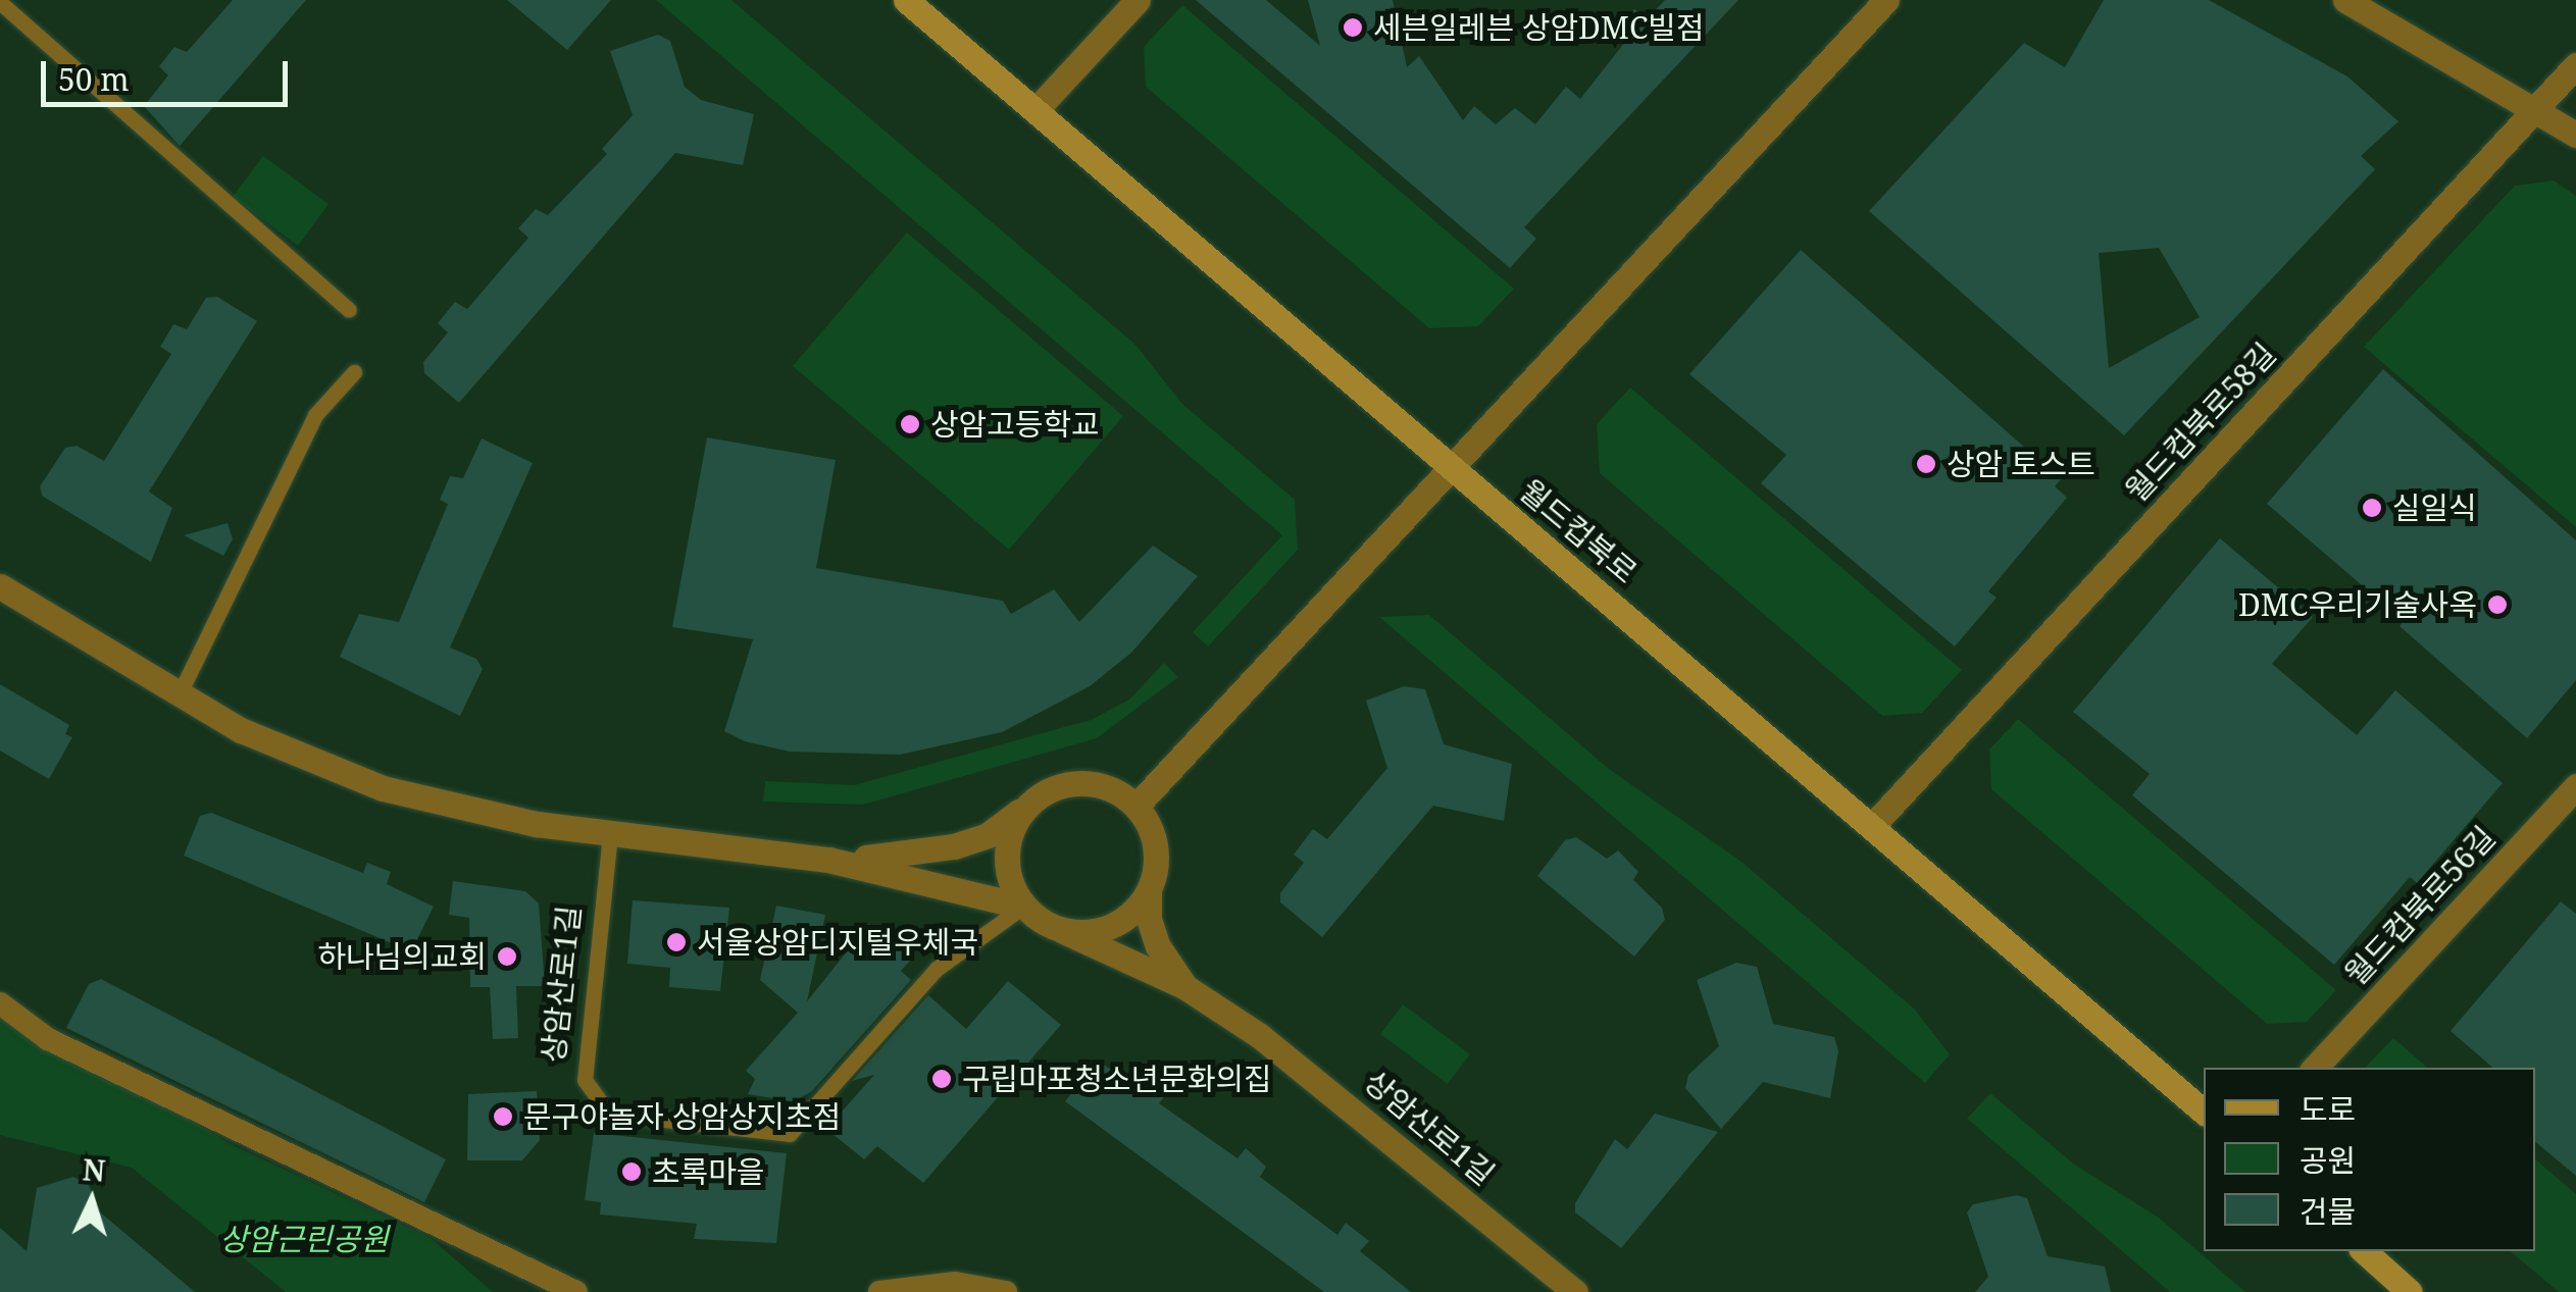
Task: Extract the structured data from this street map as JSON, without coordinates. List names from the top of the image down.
{
  "streets": {
    "main road": ["월드컵북로"],
    "street": ["월드컵북로58길", "월드컵북로56길", "상암산로1길"]
  },
  "crossings": [
    ["월드컵북로58길", "월드컵북로"]
  ],
  "parks": ["상암근린공원"],
  "places": [
    "세븐일레븐 상암DMC빌점",
    "상암고등학교",
    "상암 토스트",
    "실일식",
    "DMC우리기술사옥",
    "서울상암디지털우체국",
    "하나님의교회",
    "구립마포청소년문화의집",
    "문구야놀자 상암상지초점",
    "초록마을"
  ],
  "legend": ["도로", "공원", "건물"],
  "scale_bar": "50 m",
  "north": "top"
}
